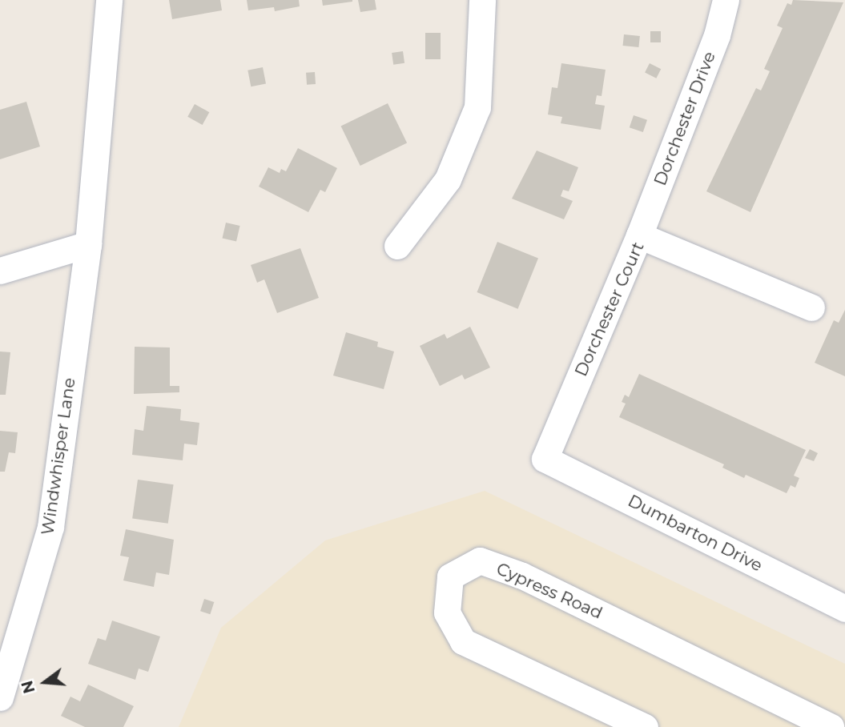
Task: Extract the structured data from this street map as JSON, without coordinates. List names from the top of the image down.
{
  "streets": {
    "street": [
      "Dorchester Drive",
      "Dorchester Court",
      "Windwhisper Lane",
      "Dumbarton Drive",
      "Cypress Road"
    ]
  },
  "crossings": [
    ["Dorchester Drive", "Dorchester Court"],
    ["Dorchester Court", "Dumbarton Drive"]
  ],
  "north": "left"
}
